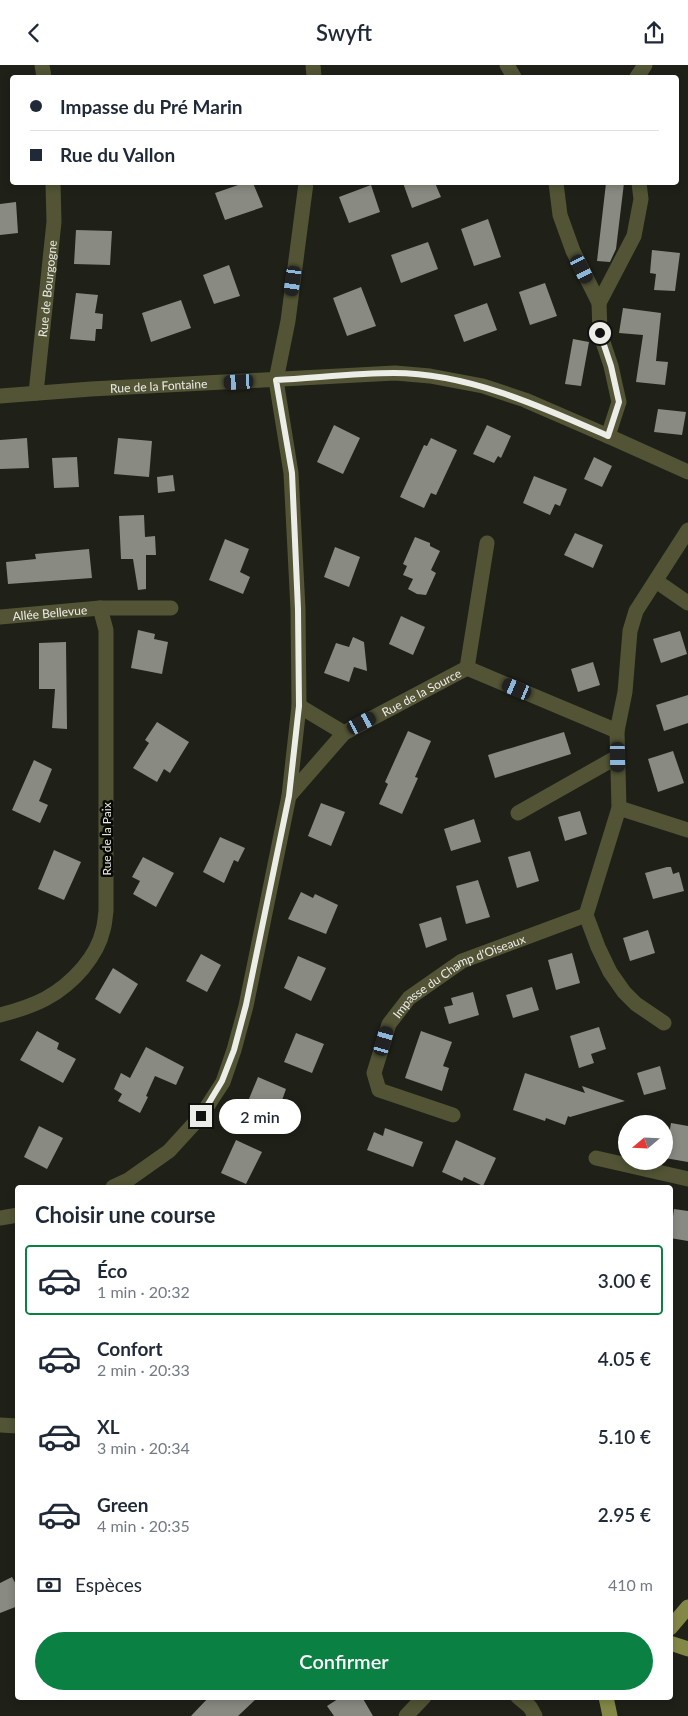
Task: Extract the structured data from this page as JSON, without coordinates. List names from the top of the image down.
{
  "streets": {
    "street": [
      "Rue de Bourgogne",
      "Rue de la Fontaine",
      "Allée Bellevue",
      "Rue de la Source",
      "Rue de la Paix",
      "Impasse du Champ d'Oiseaux"
    ]
  },
  "crossings": [
    ["Rue de Bourgogne", "Rue de la Fontaine"],
    ["Allée Bellevue", "Rue de la Paix"]
  ],
  "north": "left",
  "page": {
    "header": "Swyft",
    "banner": ["Impasse du Pré Marin", "Rue du Vallon"],
    "bubble": "2 min",
    "heading": "Choisir une course",
    "list": [
      {
        "name": "Éco",
        "note": "1 min · 20:32",
        "value": "3.00 €"
      },
      {
        "name": "Confort",
        "note": "2 min · 20:33",
        "value": "4.05 €"
      },
      {
        "name": "XL",
        "note": "3 min · 20:34",
        "value": "5.10 €"
      },
      {
        "name": "Green",
        "note": "4 min · 20:35",
        "value": "2.95 €"
      }
    ],
    "pay": ["Espèces", "410 m"],
    "buttons": "Confirmer"
  }
}
